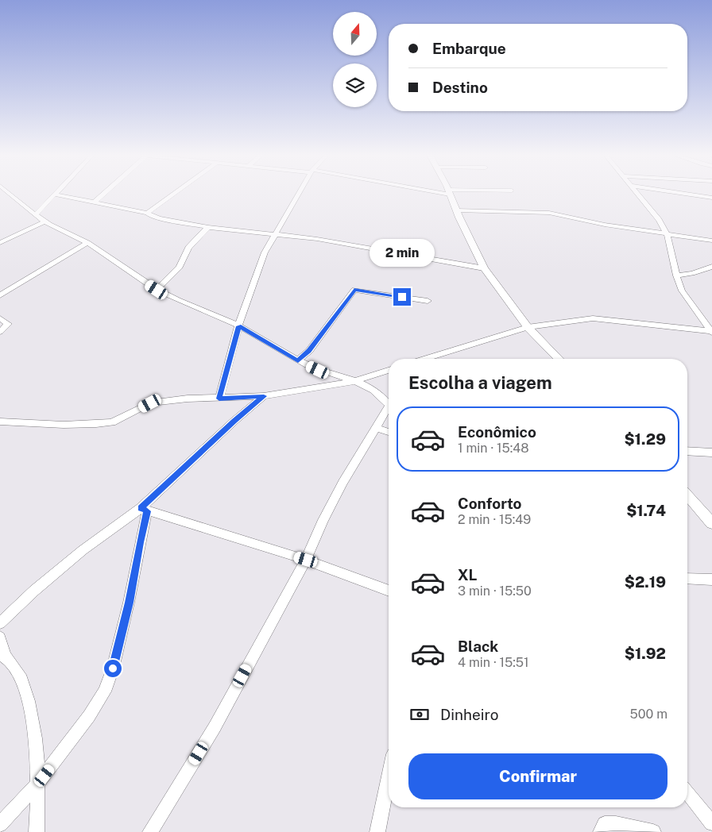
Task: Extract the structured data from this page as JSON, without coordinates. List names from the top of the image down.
{
  "north": "top",
  "page": {
    "banner": ["Embarque", "Destino"],
    "bubble": "2 min",
    "heading": "Escolha a viagem",
    "list": [
      {
        "name": "Econômico",
        "note": "1 min · 15:48",
        "value": "$1.29"
      },
      {
        "name": "Conforto",
        "note": "2 min · 15:49",
        "value": "$1.74"
      },
      {
        "name": "XL",
        "note": "3 min · 15:50",
        "value": "$2.19"
      },
      {
        "name": "Black",
        "note": "4 min · 15:51",
        "value": "$1.92"
      }
    ],
    "pay": ["Dinheiro", "500 m"],
    "buttons": "Confirmar"
  }
}
